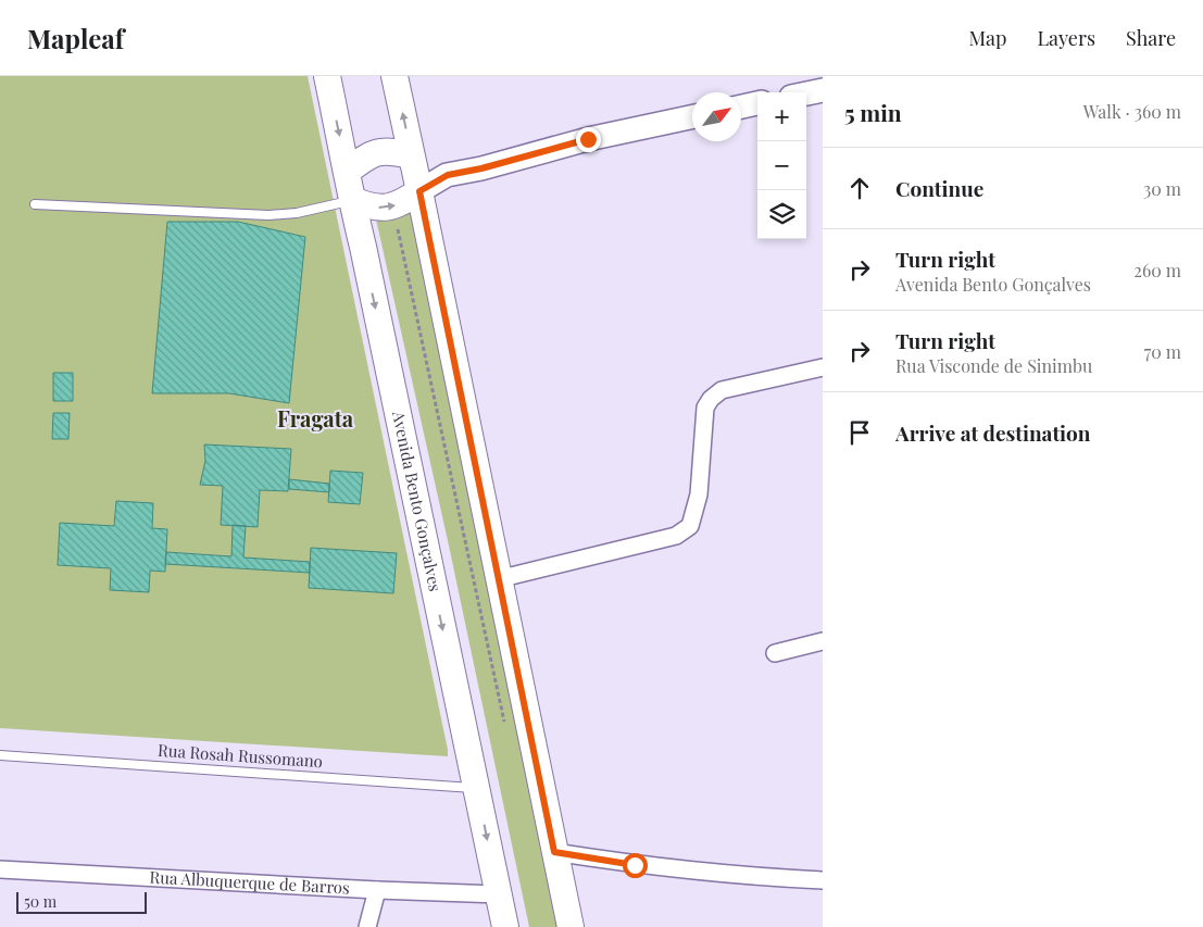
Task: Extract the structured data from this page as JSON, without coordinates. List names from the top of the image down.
{
  "streets": {
    "main road": ["Avenida Bento Gonçalves"],
    "street": ["Rua Albuquerque de Barros"],
    "lane": ["Rua Rosah Russomano"]
  },
  "crossings": [
    ["Avenida Bento Gonçalves", "Rua Rosah Russomano"],
    ["Avenida Bento Gonçalves", "Rua Albuquerque de Barros"]
  ],
  "districts": ["Fragata"],
  "scale_bar": "50 m",
  "north": "top right",
  "page": {
    "header": "Mapleaf",
    "nav": ["Map", "Layers", "Share"],
    "heading": ["5 min", "Walk · 360 m"],
    "map_buttons": ["+", "−"],
    "list": [
      ["Continue", "30 m"],
      ["Turn right", "Avenida Bento Gonçalves", "260 m"],
      ["Turn right", "Rua Visconde de Sinimbu", "70 m"],
      "Arrive at destination"
    ],
    "scale": "50 m"
  }
}
